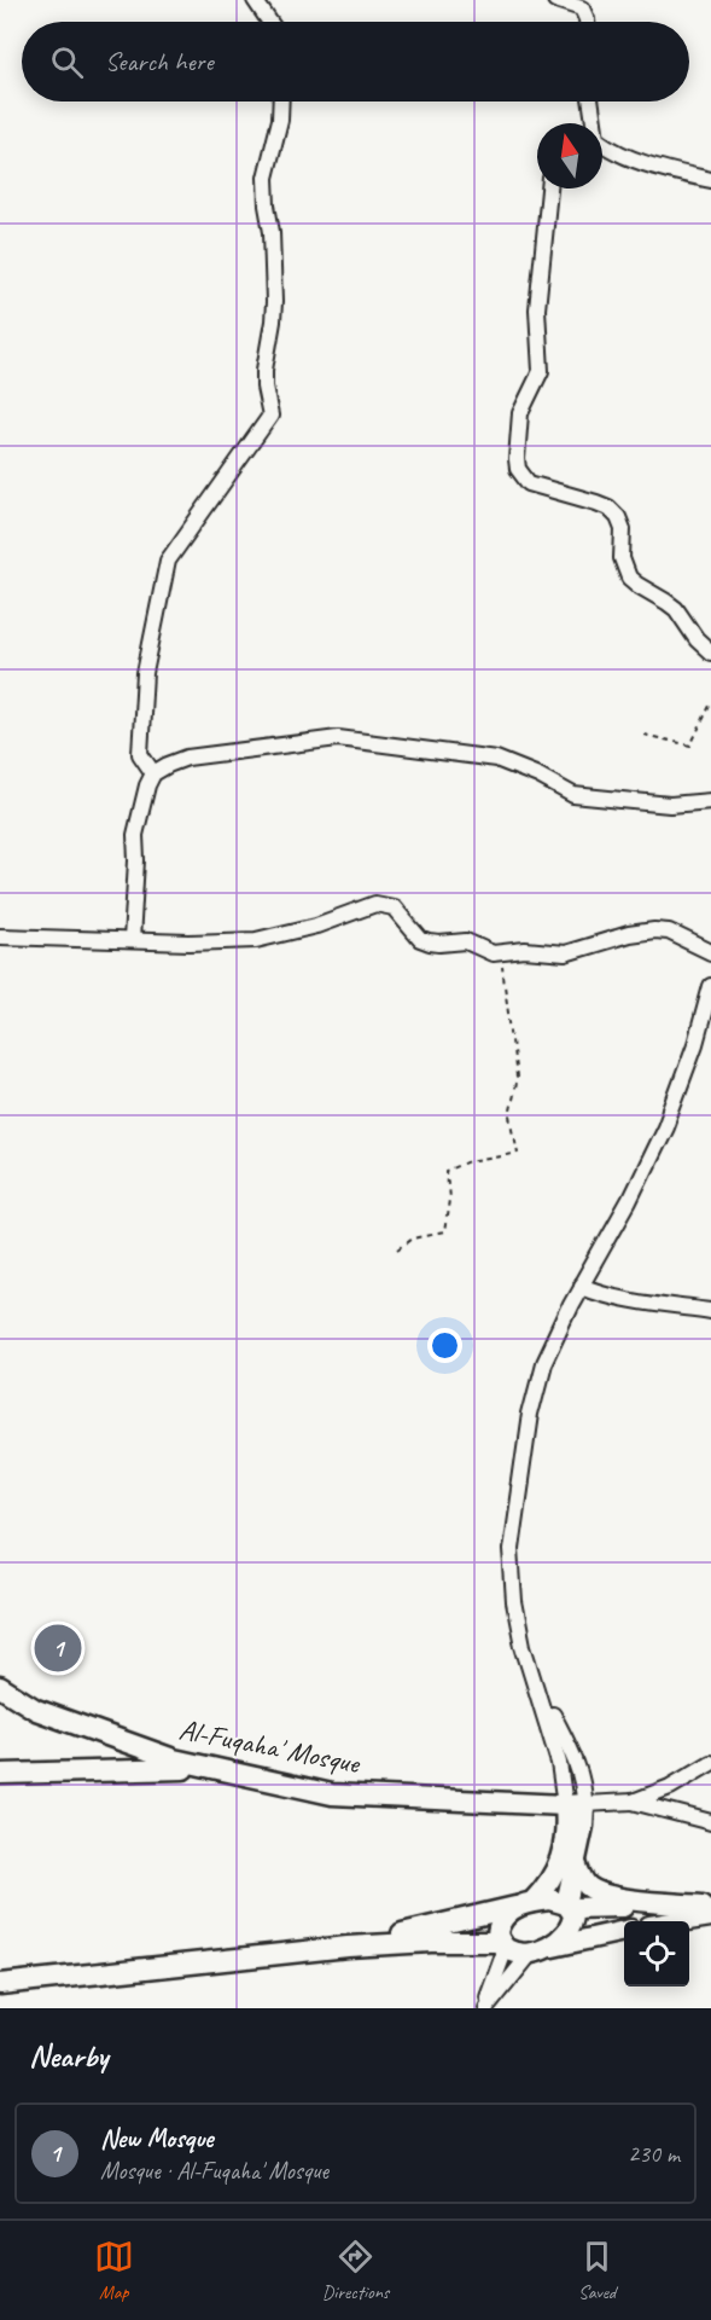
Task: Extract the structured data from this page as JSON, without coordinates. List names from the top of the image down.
{
  "streets": {
    "street": ["Al-Fuqaha' Mosque"]
  },
  "north": "top",
  "page": {
    "search": "Search here",
    "pins": "1",
    "heading": "Nearby",
    "list": [
      {
        "mark": "1",
        "name": "New Mosque",
        "note": "Mosque · Al-Fuqaha' Mosque",
        "value": "230 m"
      }
    ],
    "nav": ["Map", "Directions", "Saved"]
  }
}
